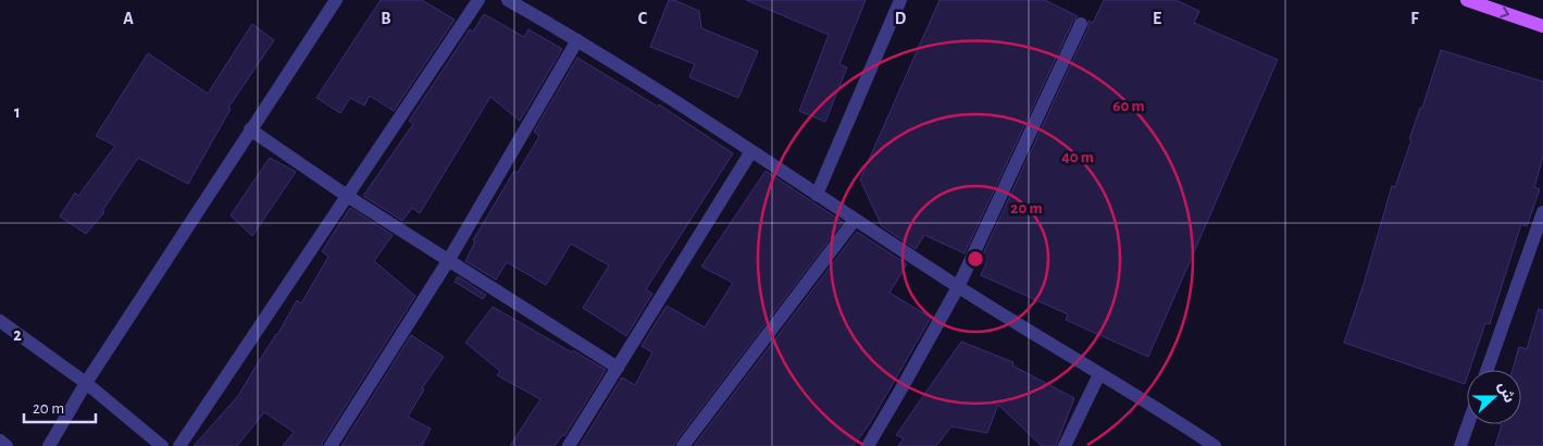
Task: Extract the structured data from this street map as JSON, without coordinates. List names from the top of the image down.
{
  "scale_bar": "20 m",
  "north": "right",
  "grid": {
    "columns": [
      "A",
      "B",
      "C",
      "D",
      "E",
      "F"
    ],
    "rows": ["1", "2"]
  },
  "rings": ["60 m", "40 m", "20 m"]
}
